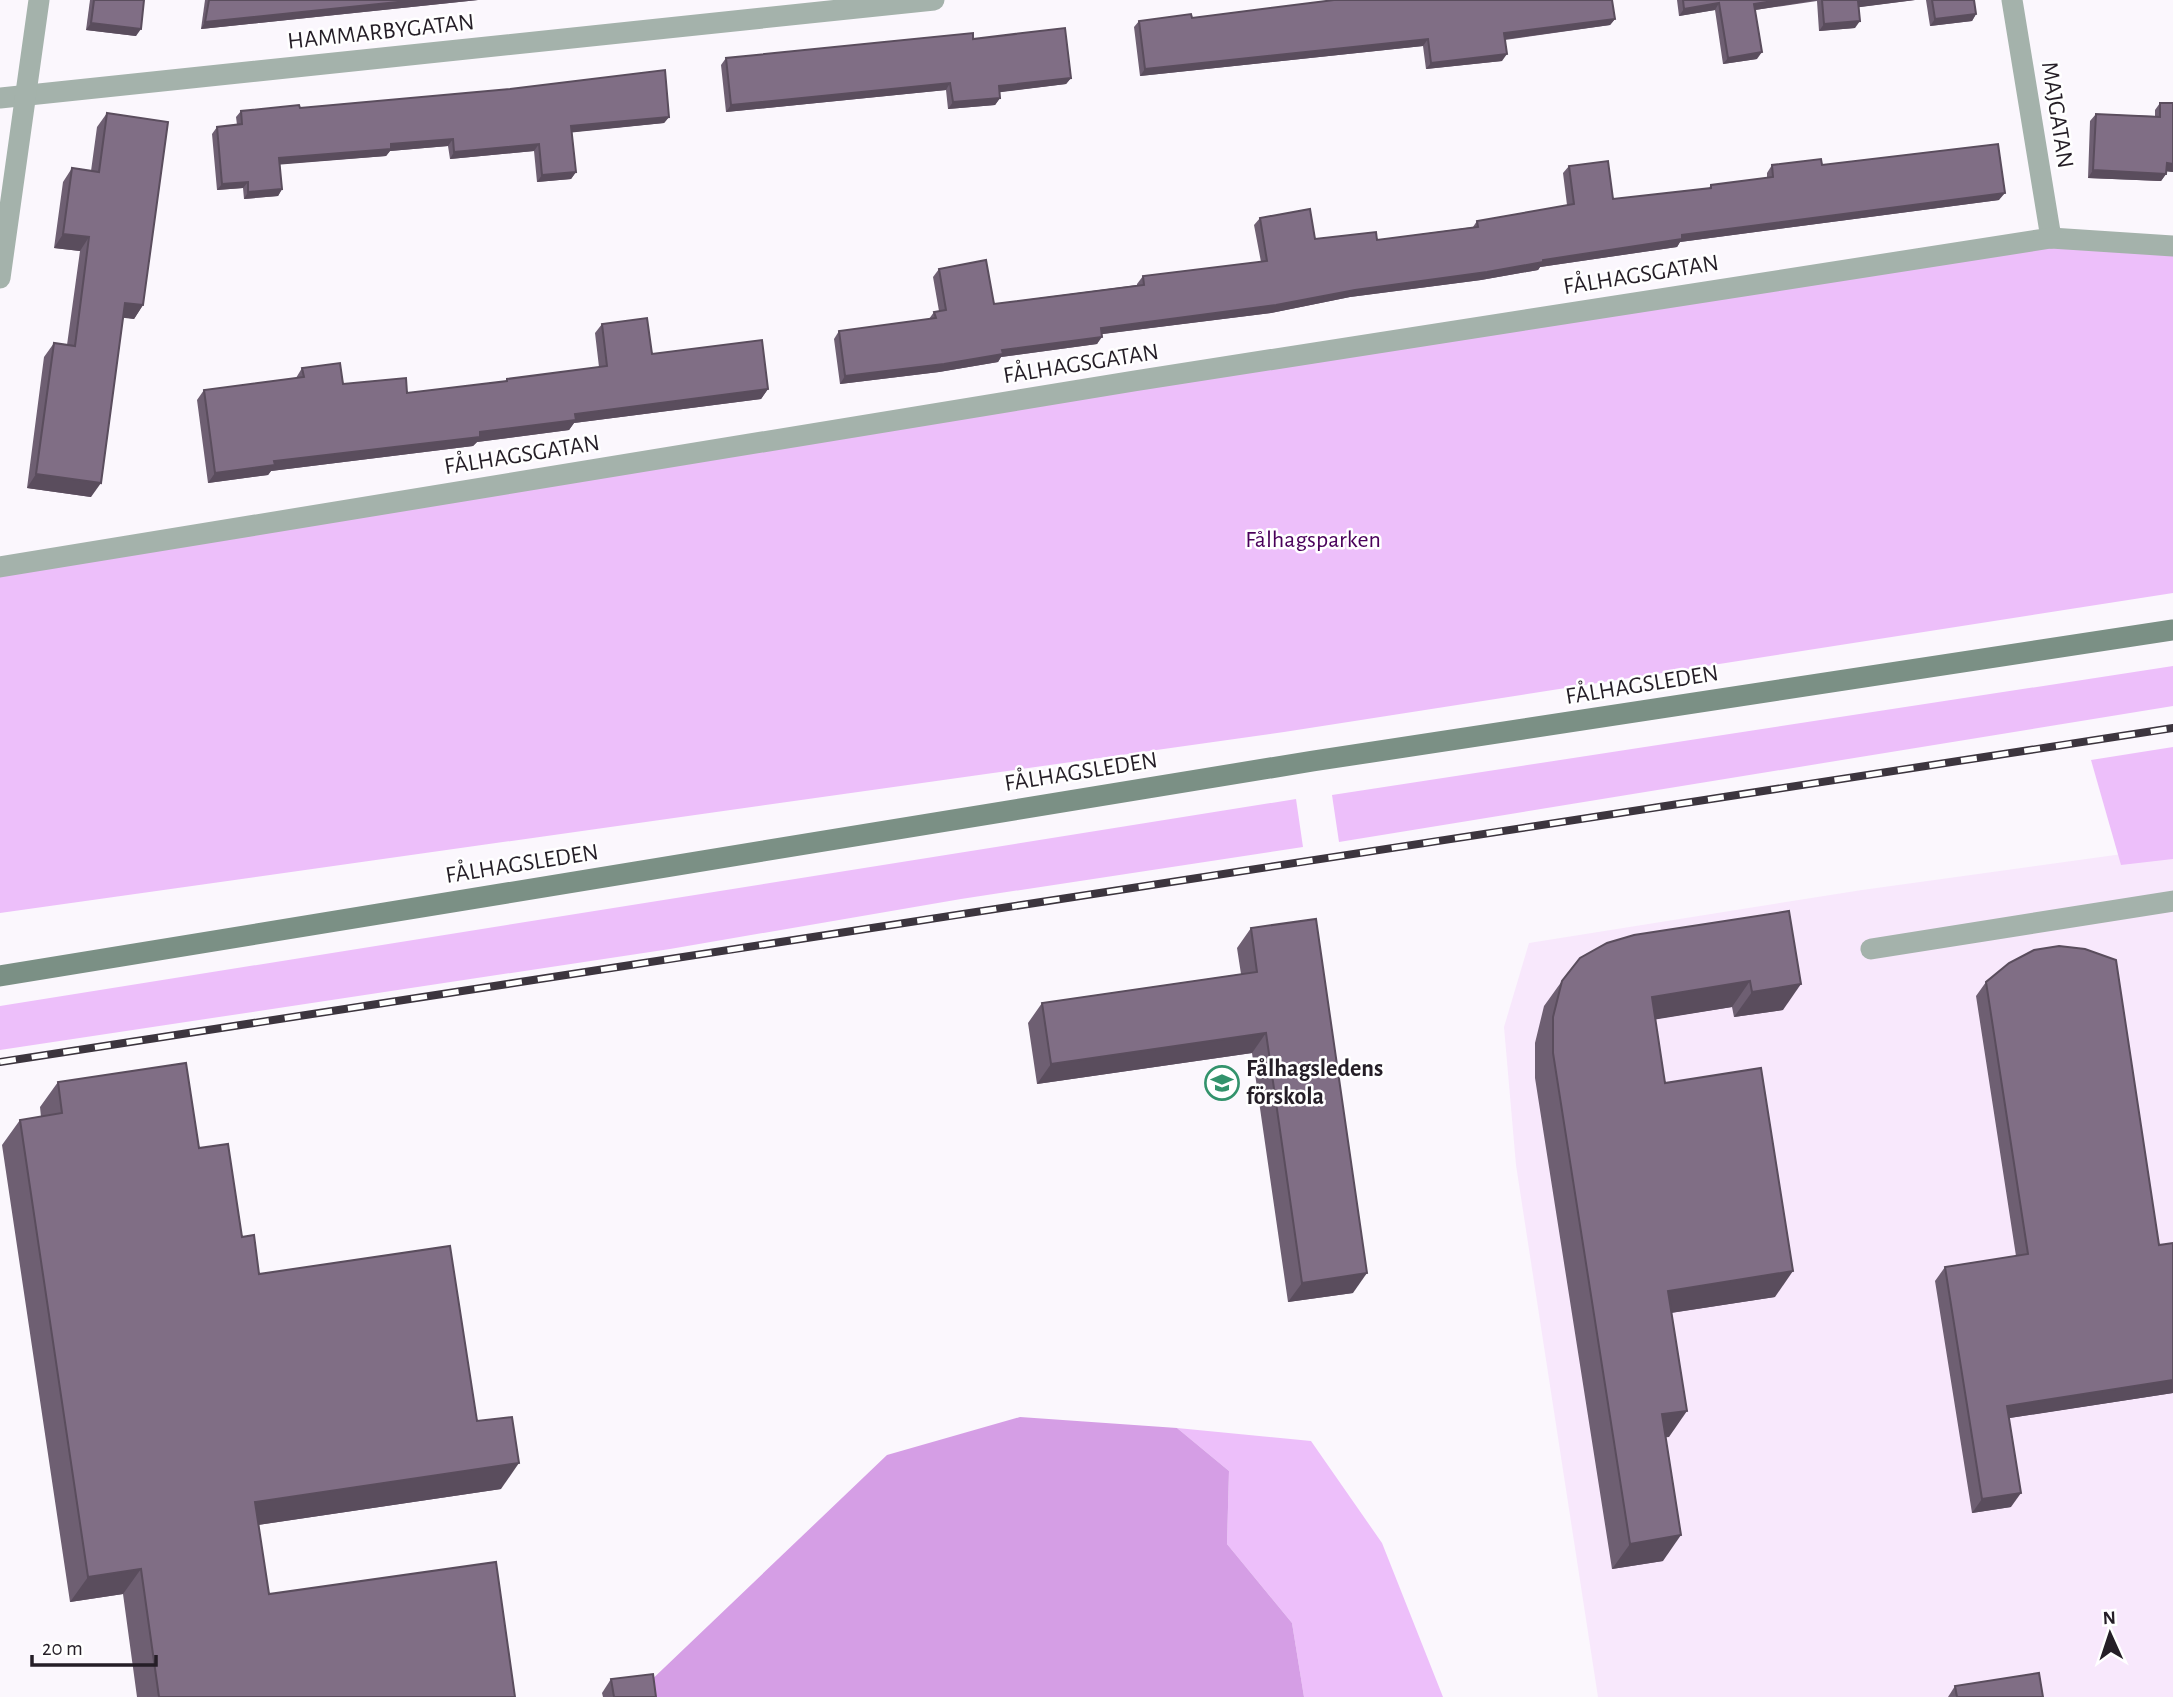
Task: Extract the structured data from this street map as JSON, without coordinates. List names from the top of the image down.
{
  "streets": {
    "main road": ["FÅLHAGSLEDEN"],
    "street": ["HAMMARBYGATAN", "MAJGATAN", "FÅLHAGSGATAN"]
  },
  "crossings": [
    ["MAJGATAN", "FÅLHAGSGATAN"]
  ],
  "parks": ["Fålhagsparken"],
  "places": {
    "school or university": ["Fålhagsledens förskola"]
  },
  "scale_bar": "20 m",
  "north": "top"
}
